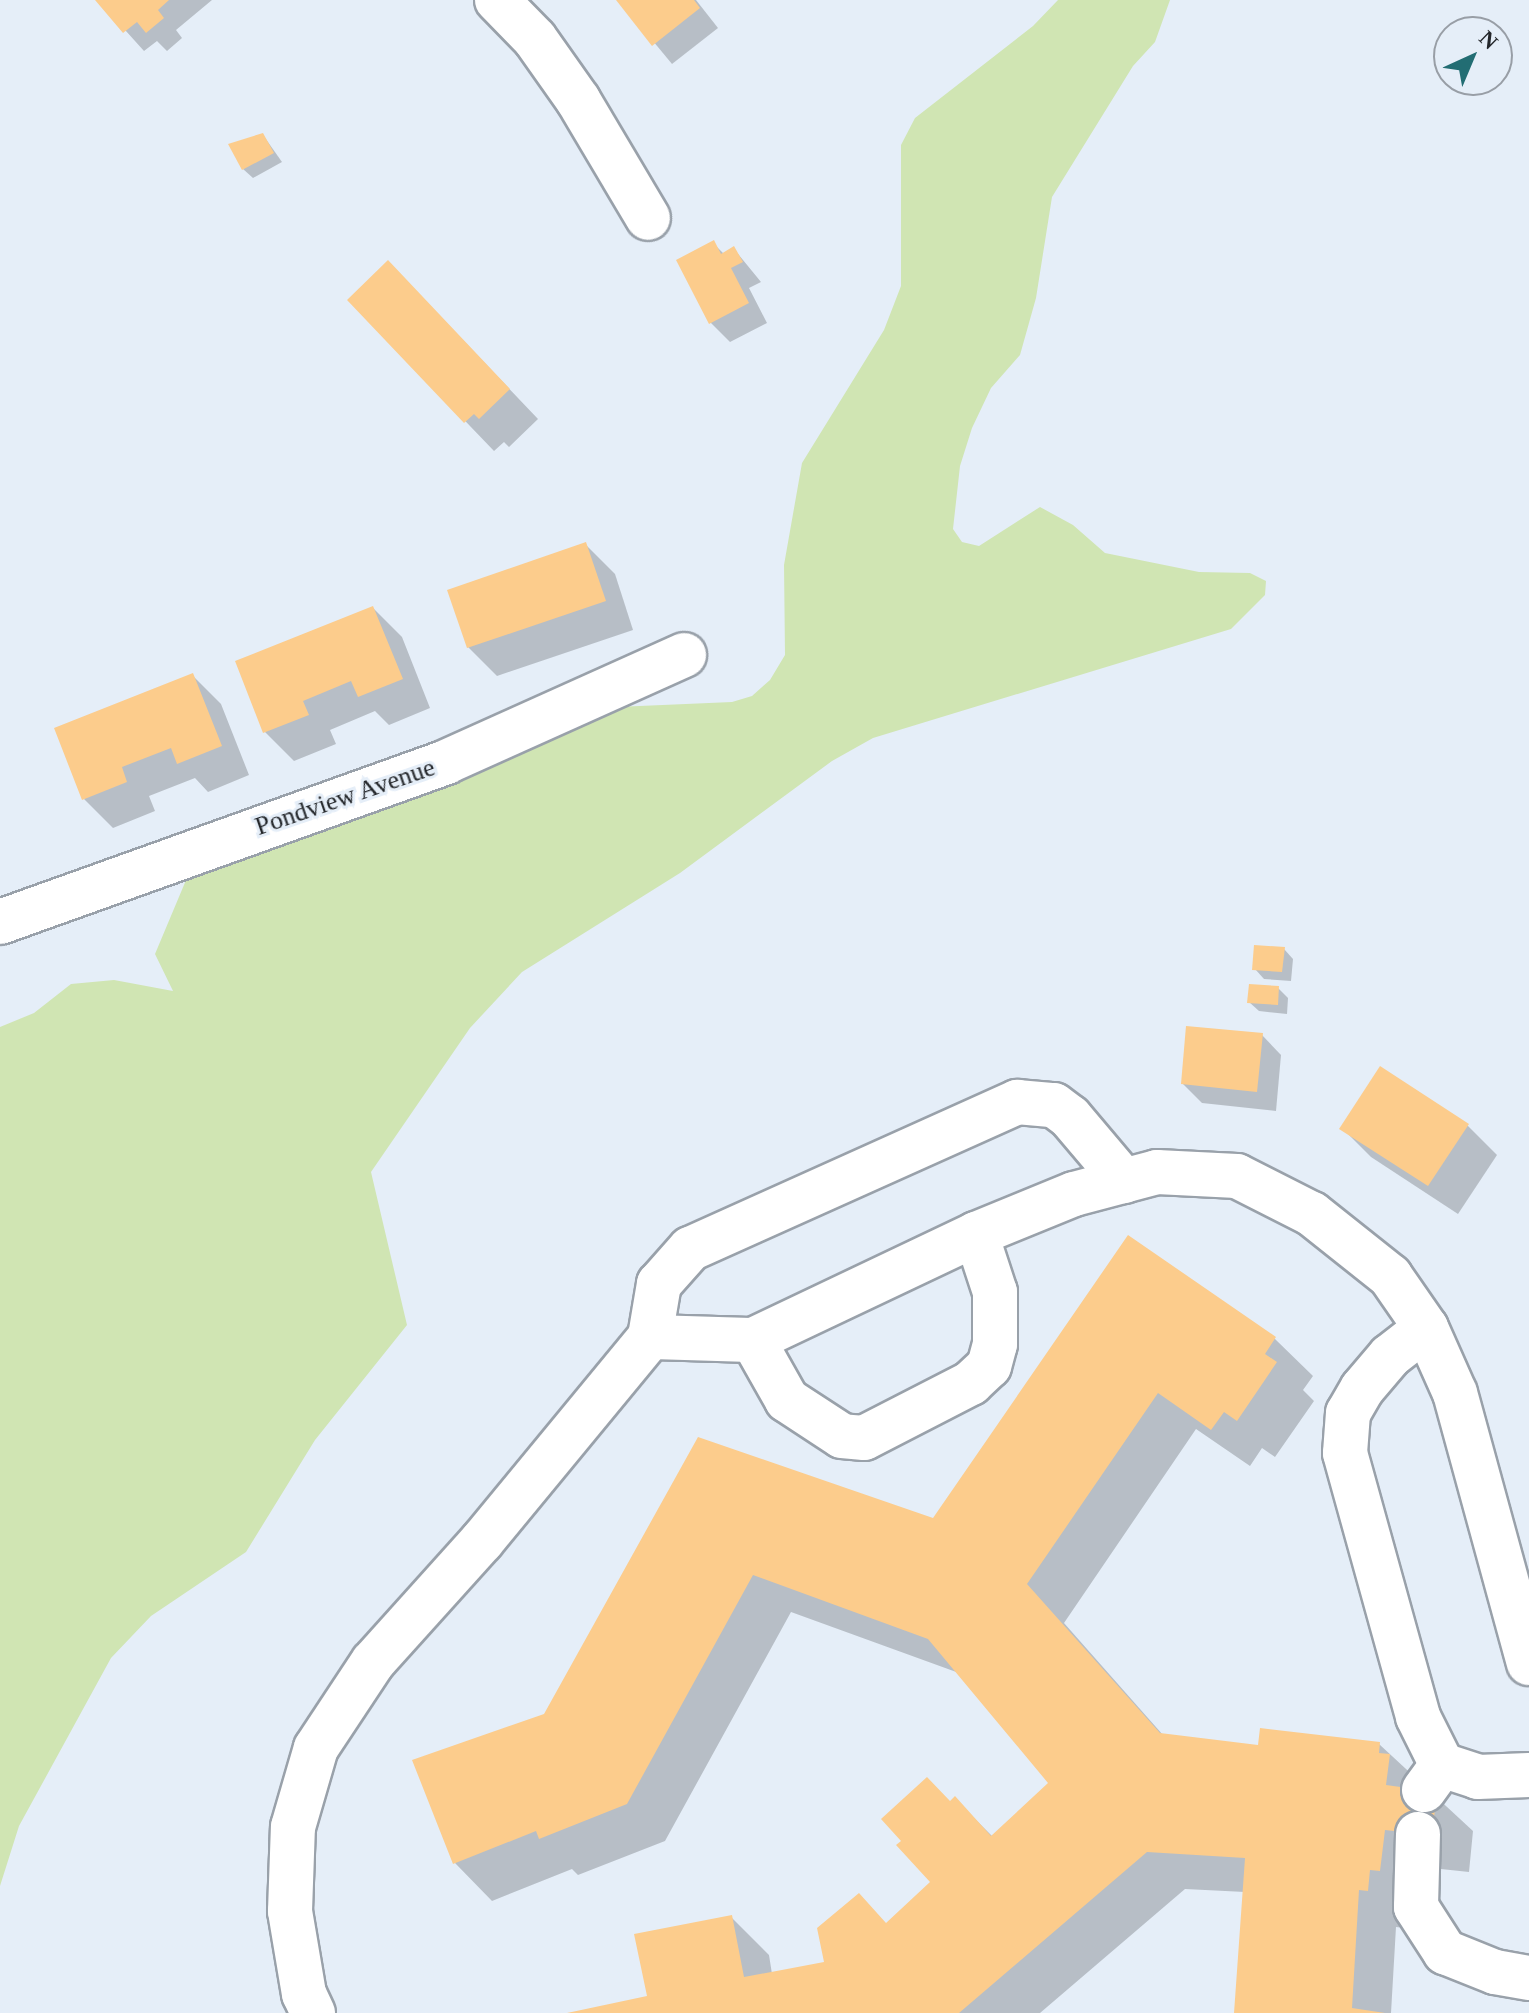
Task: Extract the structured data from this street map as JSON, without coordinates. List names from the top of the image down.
{
  "streets": {
    "street": ["Pondview Avenue"]
  },
  "north": "top right"
}
